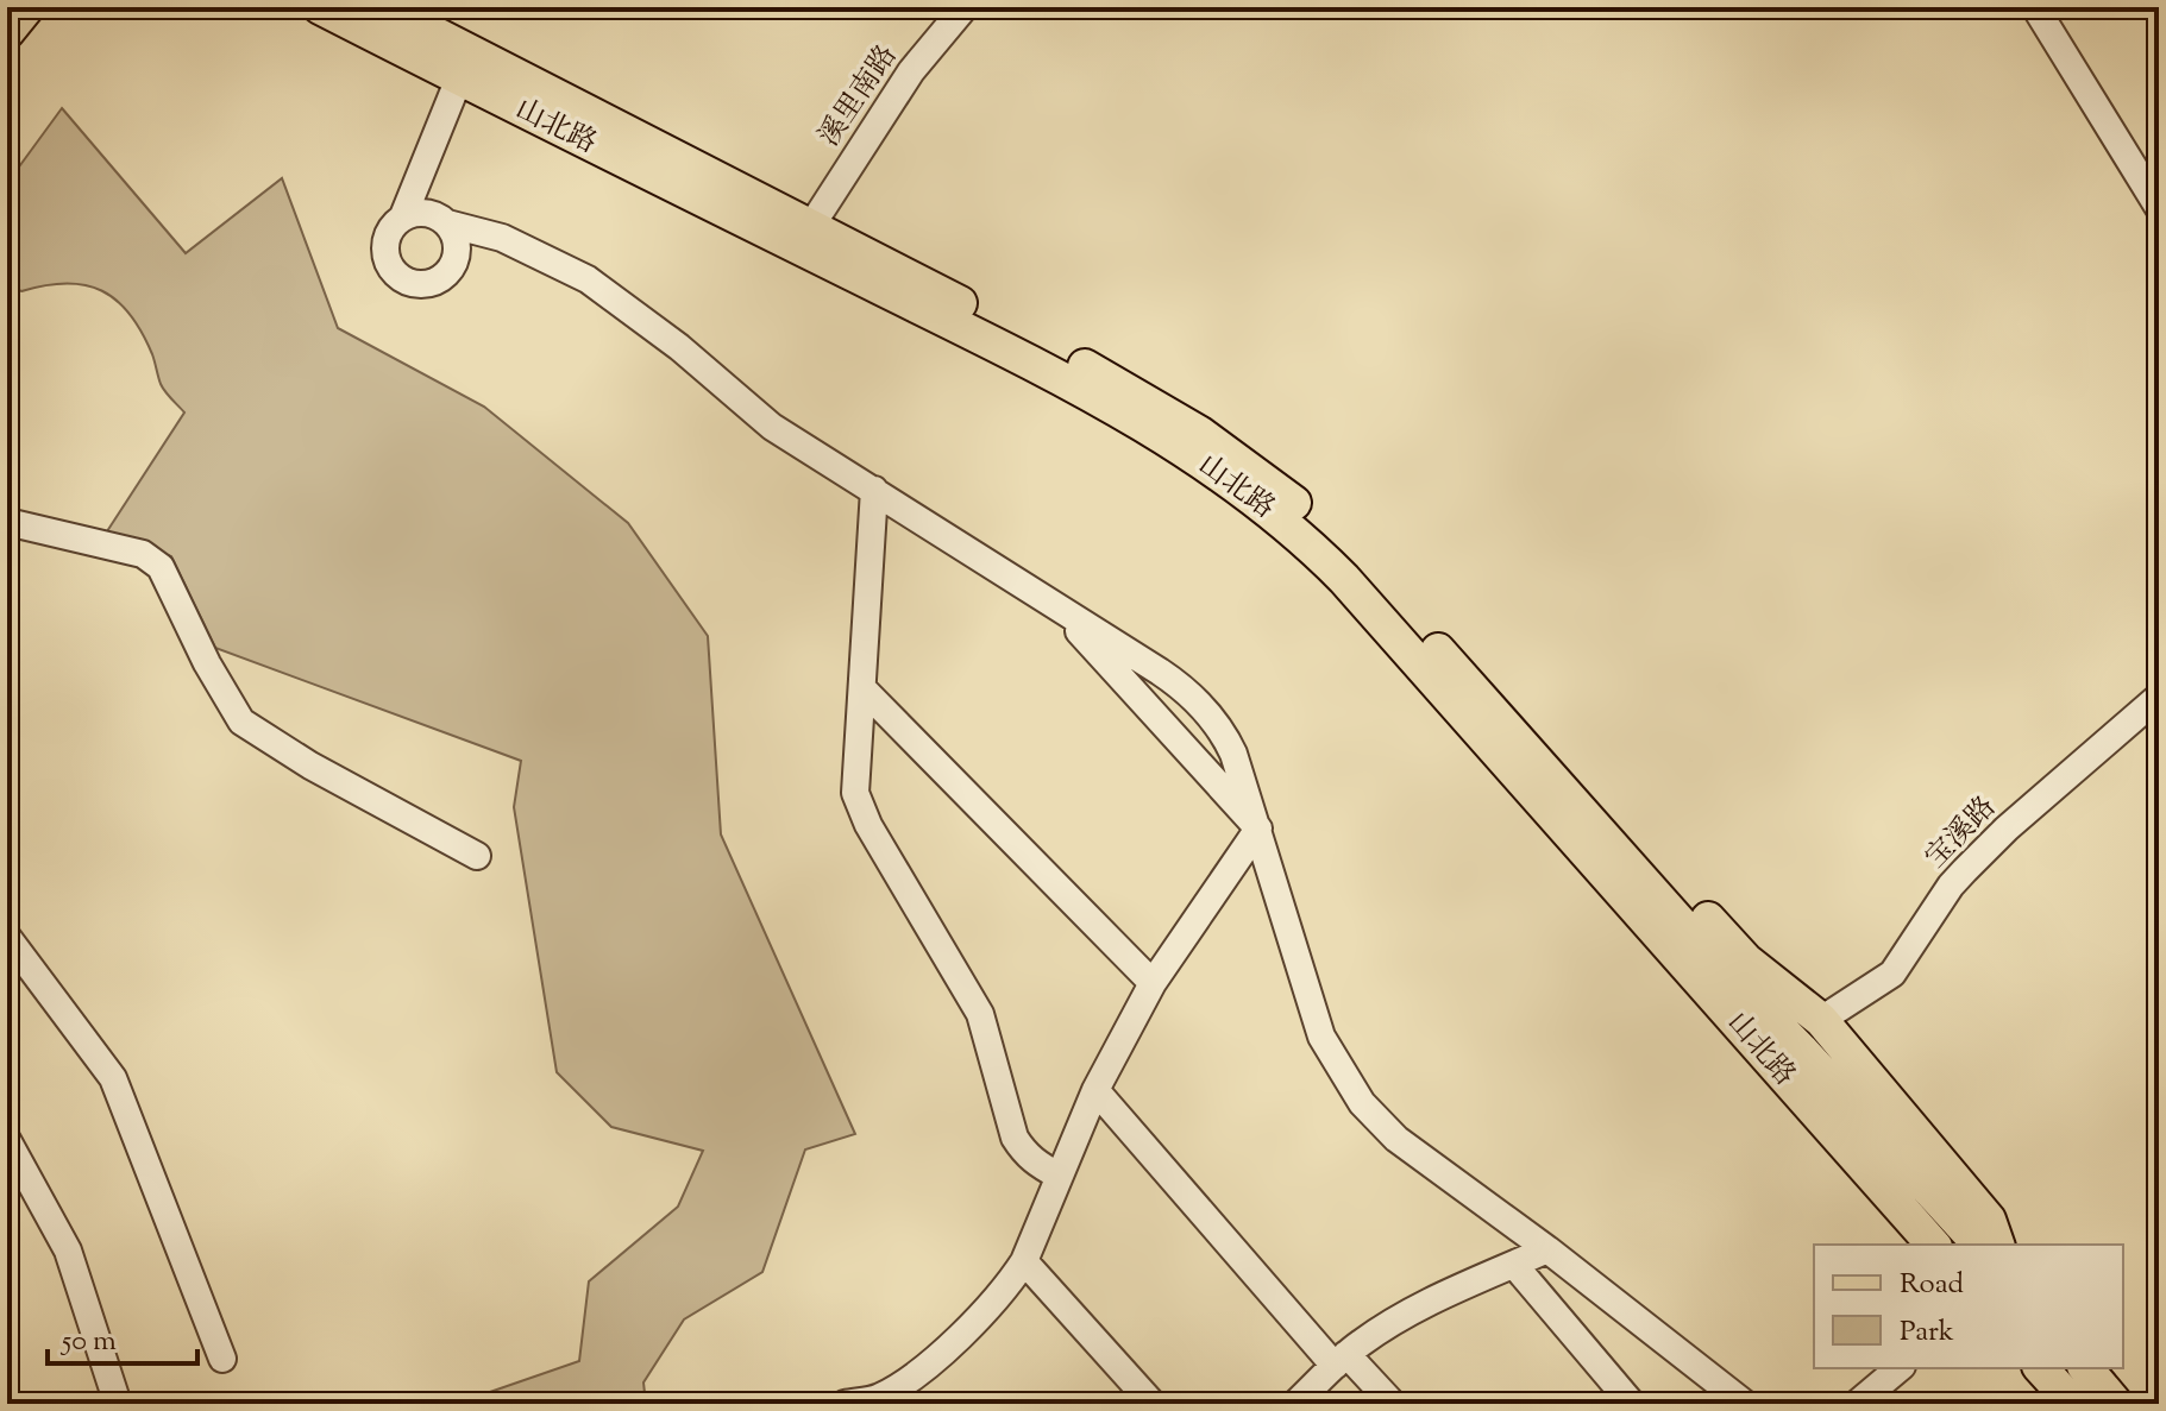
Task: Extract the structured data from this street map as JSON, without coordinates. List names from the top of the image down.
{
  "streets": {
    "main road": ["山北路"],
    "street": ["溪里南路", "宝溪路"]
  },
  "crossings": [
    ["溪里南路", "山北路"]
  ],
  "legend": ["Road", "Park"],
  "scale_bar": "50 m"
}
